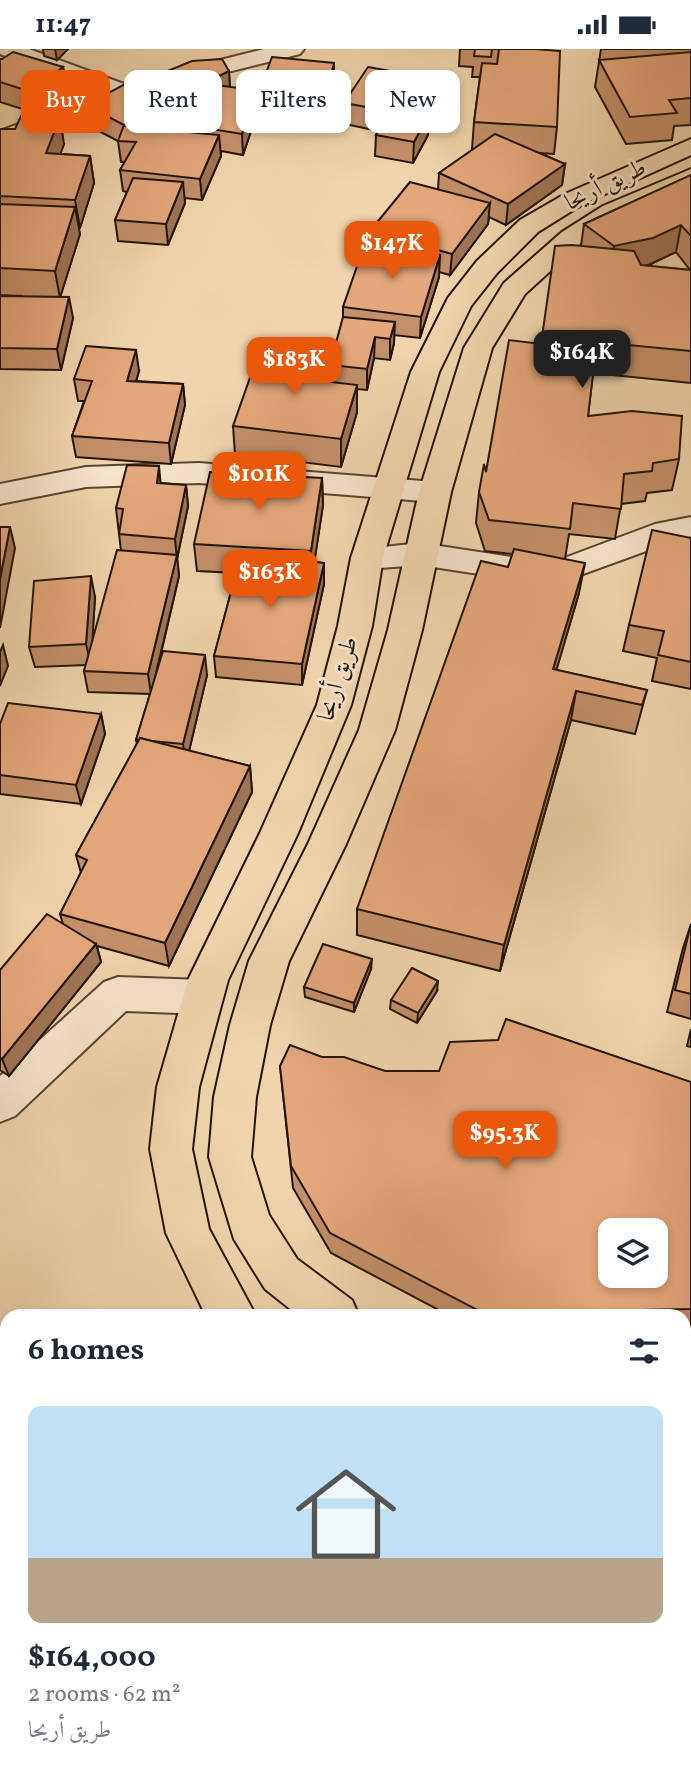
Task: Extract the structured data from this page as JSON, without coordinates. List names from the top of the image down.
{
  "streets": {
    "main road": ["طريق أريحا"]
  },
  "page": {
    "status": "11:47",
    "chip": [
      "Buy",
      "Rent",
      "Filters",
      "New"
    ],
    "price": [
      "$147K",
      "$164K",
      "$183K",
      "$101K",
      "$163K",
      "$95.3K"
    ],
    "heading": "6 homes",
    "list": [
      {
        "name": "$164,000",
        "note": "2 rooms · 62 m² · طريق أريحا"
      }
    ]
  }
}
